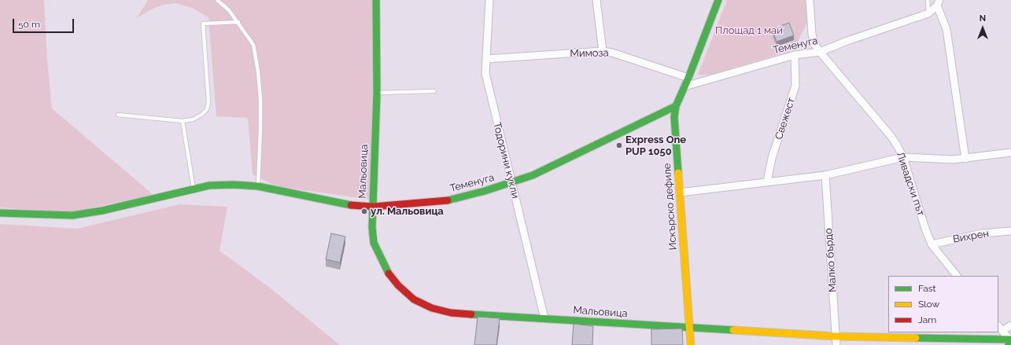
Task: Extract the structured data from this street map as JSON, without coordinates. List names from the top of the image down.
{
  "streets": {
    "street": [
      "Теменуга",
      "Мимоза",
      "Свежест",
      "Тодорини кукли",
      "Мальовица",
      "Ливадски път",
      "Искърско дефиле",
      "Вихрен",
      "Малко бърдо"
    ]
  },
  "crossings": [
    ["Теменуга", "Свежест"],
    ["Теменуга", "Тодорини кукли"],
    ["Теменуга", "Мальовица"],
    ["Теменуга", "Ливадски път"],
    ["Теменуга", "Искърско дефиле"],
    ["Мимоза", "Тодорини кукли"],
    ["Мимоза", "Искърско дефиле"],
    ["Тодорини кукли", "Мальовица"],
    ["Мальовица", "Искърско дефиле"],
    ["Мальовица", "Малко бърдо"],
    ["Ливадски път", "Вихрен"]
  ],
  "parks": ["Площад 1 май"],
  "places": ["Express One PUP 1050", "ул. Мальовица"],
  "legend": ["Fast", "Slow", "Jam"],
  "scale_bar": "50 m",
  "north": "top"
}
